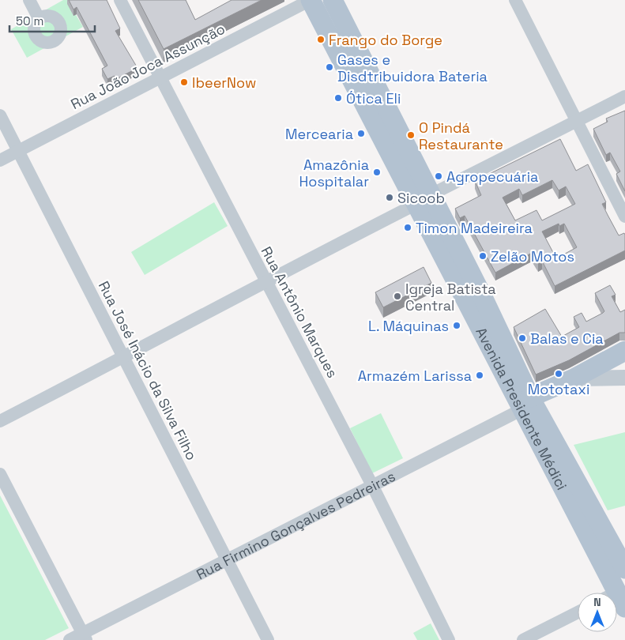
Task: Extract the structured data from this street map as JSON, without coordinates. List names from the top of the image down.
{
  "streets": {
    "main road": ["Avenida Presidente Médici", "Rua Firmino Gonçalves Pedreiras"],
    "street": ["Rua João Joca Assunção", "Rua Antônio Marques", "Rua José Inácio da Silva Filho"]
  },
  "crossings": [
    ["Rua João Joca Assunção", "Rua Antônio Marques"],
    ["Rua João Joca Assunção", "Rua José Inácio da Silva Filho"],
    ["Rua João Joca Assunção", "Avenida Presidente Médici"],
    ["Rua Antônio Marques", "Rua Firmino Gonçalves Pedreiras"],
    ["Rua José Inácio da Silva Filho", "Rua Firmino Gonçalves Pedreiras"],
    ["Avenida Presidente Médici", "Rua Firmino Gonçalves Pedreiras"]
  ],
  "places": [
    "Frango do Borge",
    "Gases e Disdtribuidora Bateria",
    "IbeerNow",
    "Ótica Eli",
    "Mercearia",
    "O Pindá Restaurante",
    "Amazônia Hospitalar",
    "Agropecuária",
    "Sicoob",
    "Timon Madeireira",
    "Zelão Motos",
    "Igreja Batista Central",
    "L. Máquinas",
    "Balas e Cia",
    "Mototaxi",
    "Armazém Larissa"
  ],
  "scale_bar": "50 m",
  "north": "top"
}
